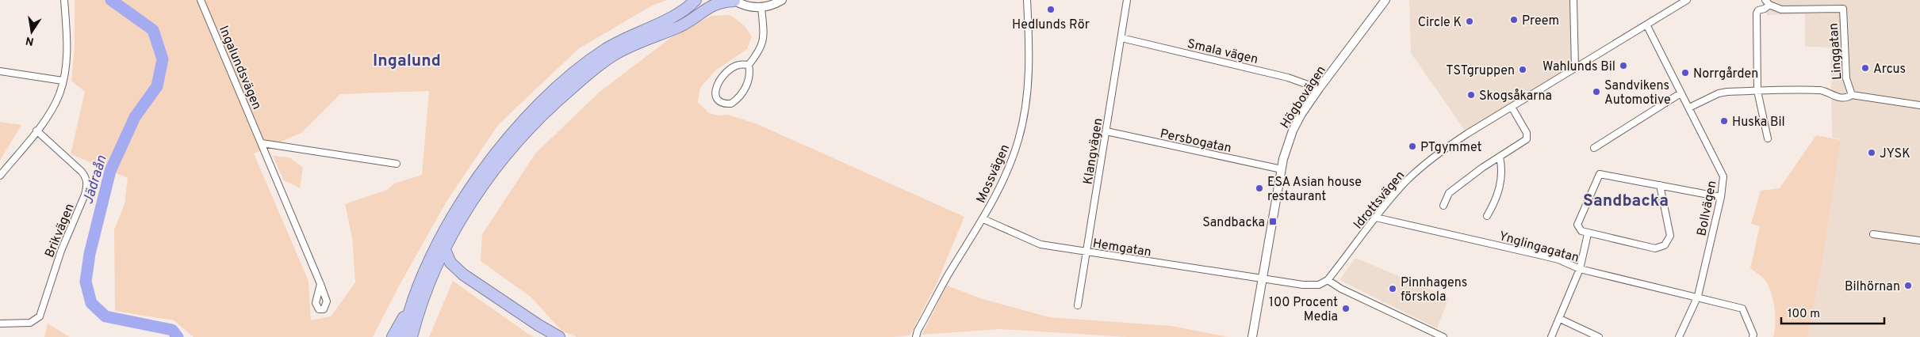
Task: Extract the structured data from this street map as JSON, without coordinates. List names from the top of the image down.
{
  "streets": {
    "main road": ["Högbovägen"],
    "street": [
      "Smala vägen",
      "Linggatan",
      "Ingalundsvägen",
      "Persbogatan",
      "Klangvägen",
      "Mossvägen",
      "Idrottsvägen",
      "Bollvägen",
      "Brikvägen",
      "Ynglingagatan",
      "Hemgatan"
    ]
  },
  "crossings": [
    ["Smala vägen", "Högbovägen"],
    ["Smala vägen", "Klangvägen"],
    ["Linggatan", "Bollvägen"],
    ["Högbovägen", "Persbogatan"],
    ["Högbovägen", "Hemgatan"],
    ["Persbogatan", "Klangvägen"],
    ["Klangvägen", "Hemgatan"],
    ["Mossvägen", "Hemgatan"],
    ["Idrottsvägen", "Bollvägen"],
    ["Idrottsvägen", "Ynglingagatan"],
    ["Bollvägen", "Ynglingagatan"]
  ],
  "districts": ["Ingalund", "Sandbacka"],
  "water": ["Jädraån"],
  "places": {
    "other": [
      "Hedlunds Rör",
      "Preem",
      "Circle K",
      "Wahlunds Bil",
      "Arcus",
      "TSTgruppen",
      "Norrgården",
      "Sandvikens Automotive",
      "Skogsåkarna",
      "Huska Bil",
      "PTgymmet",
      "JYSK",
      "ESA Asian house restaurant",
      "Bilhörnan",
      "Pinnhagens förskola",
      "100 Procent Media"
    ],
    "transit": ["Sandbacka"]
  },
  "scale_bar": "100 m",
  "north": "bottom"
}
